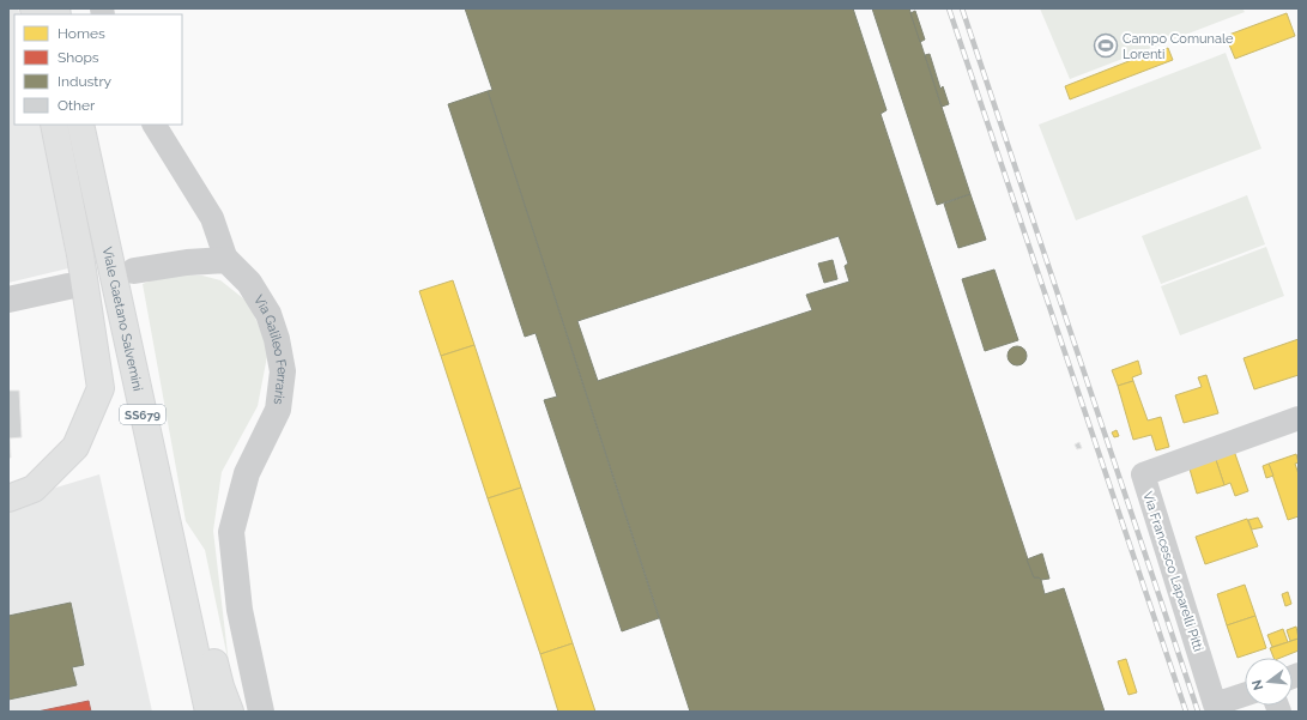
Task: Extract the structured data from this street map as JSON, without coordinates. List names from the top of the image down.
{
  "streets": {
    "main road": ["Viale Gaetano Salvemini", "SS679"],
    "street": ["Via Galileo Ferraris", "Via Francesco Laparelli Pitti"]
  },
  "places": {
    "sports": ["Campo Comunale Lorenti"]
  },
  "legend": [
    "Homes",
    "Shops",
    "Industry",
    "Other"
  ],
  "north": "left"
}
